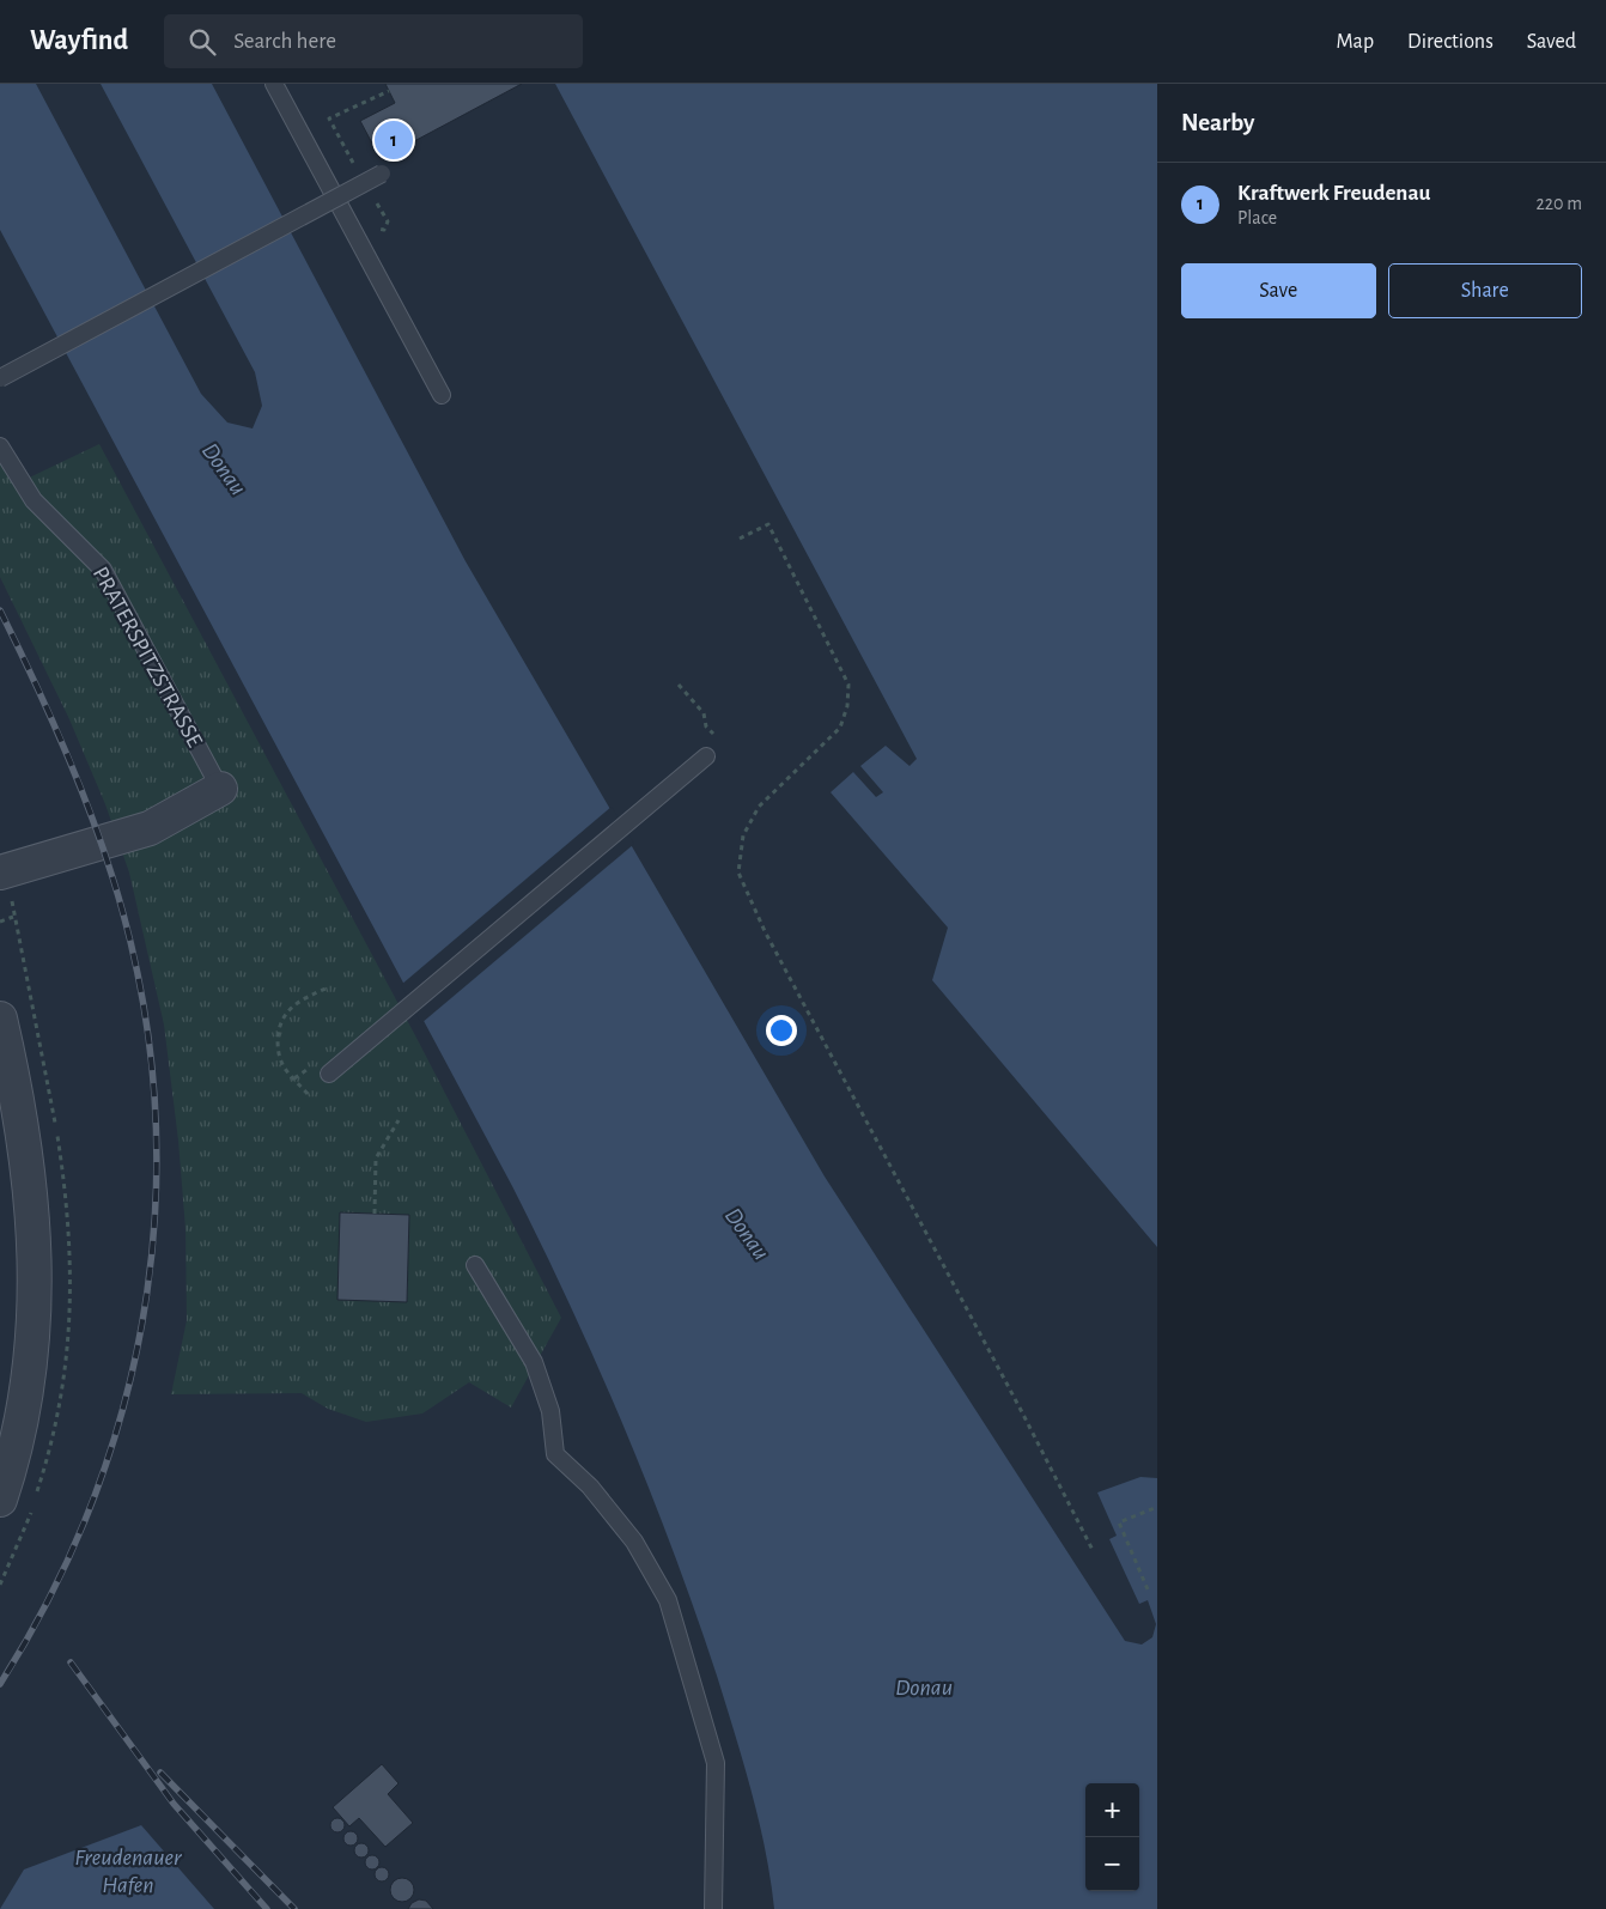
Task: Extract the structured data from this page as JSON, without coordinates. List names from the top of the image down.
{
  "streets": {
    "lane": ["PRATERSPITZSTRASSE"]
  },
  "water": ["Donau", "Freudenauer Hafen"],
  "page": {
    "header": "Wayfind",
    "search": "Search here",
    "nav": ["Map", "Directions", "Saved"],
    "heading": "Nearby",
    "pins": "1",
    "list": [
      {
        "mark": "1",
        "name": "Kraftwerk Freudenau",
        "note": "Place",
        "value": "220 m"
      }
    ],
    "buttons": ["Save", "Share"],
    "map_buttons": ["+", "−"]
  }
}
